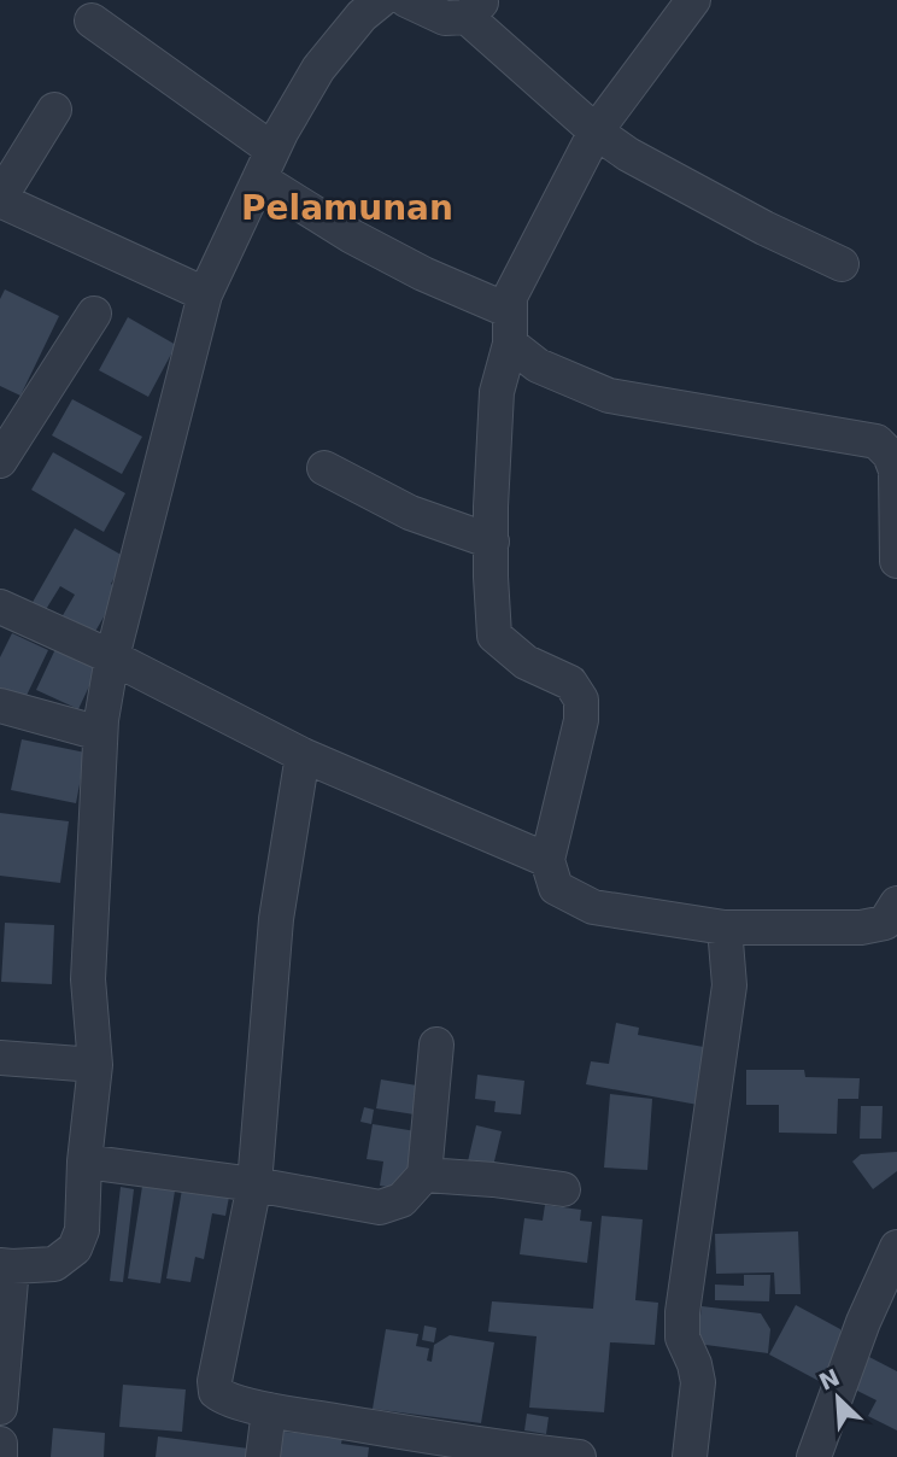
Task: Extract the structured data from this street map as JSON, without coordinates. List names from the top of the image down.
{
  "districts": ["Pelamunan"],
  "north": "top left"
}
